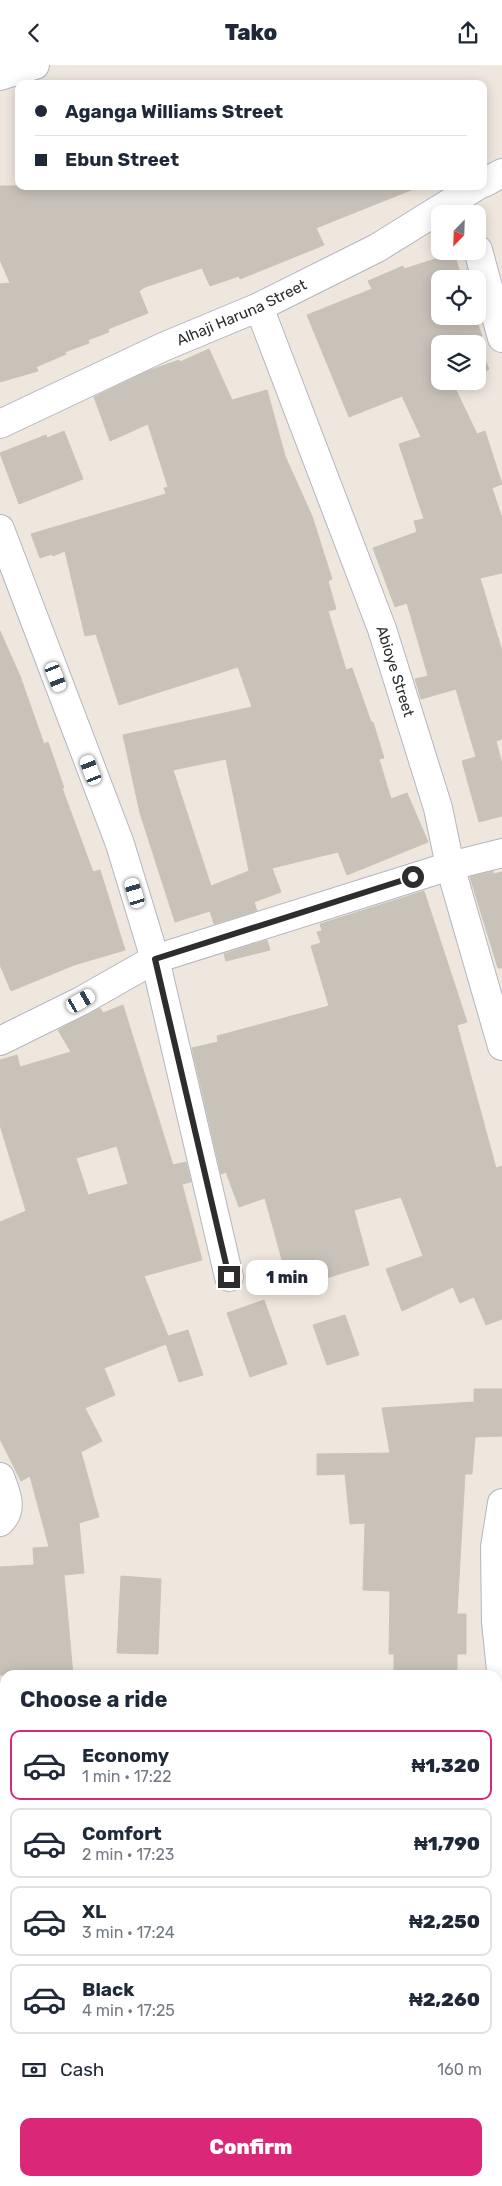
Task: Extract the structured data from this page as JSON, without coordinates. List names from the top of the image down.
{
  "streets": {
    "street": ["Alhaji Haruna Street", "Abioye Street"]
  },
  "crossings": [
    ["Alhaji Haruna Street", "Abioye Street"]
  ],
  "north": "bottom left",
  "page": {
    "header": "Tako",
    "banner": ["Aganga Williams Street", "Ebun Street"],
    "bubble": "1 min",
    "heading": "Choose a ride",
    "list": [
      {
        "name": "Economy",
        "note": "1 min · 17:22",
        "value": "₦1,320"
      },
      {
        "name": "Comfort",
        "note": "2 min · 17:23",
        "value": "₦1,790"
      },
      {
        "name": "XL",
        "note": "3 min · 17:24",
        "value": "₦2,250"
      },
      {
        "name": "Black",
        "note": "4 min · 17:25",
        "value": "₦2,260"
      }
    ],
    "pay": ["Cash", "160 m"],
    "buttons": "Confirm"
  }
}
